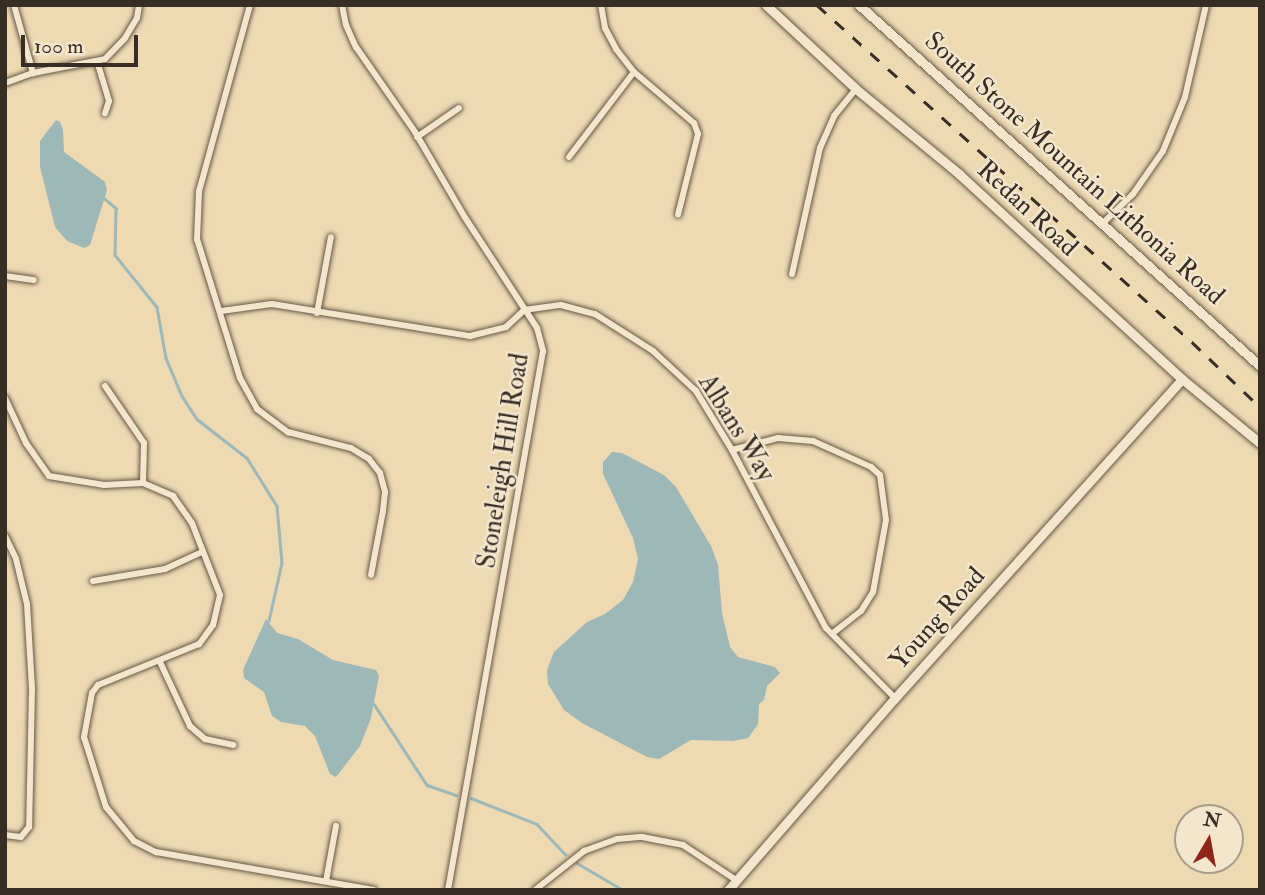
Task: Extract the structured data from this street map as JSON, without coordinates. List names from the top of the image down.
{
  "streets": {
    "main road": ["South Stone Mountain Lithonia Road", "Redan Road", "Young Road"],
    "street": ["Albans Way", "Stoneleigh Hill Road"]
  },
  "crossings": [
    ["Redan Road", "Young Road"],
    ["Albans Way", "Stoneleigh Hill Road"],
    ["Albans Way", "Young Road"]
  ],
  "scale_bar": "100 m",
  "north": "top"
}
